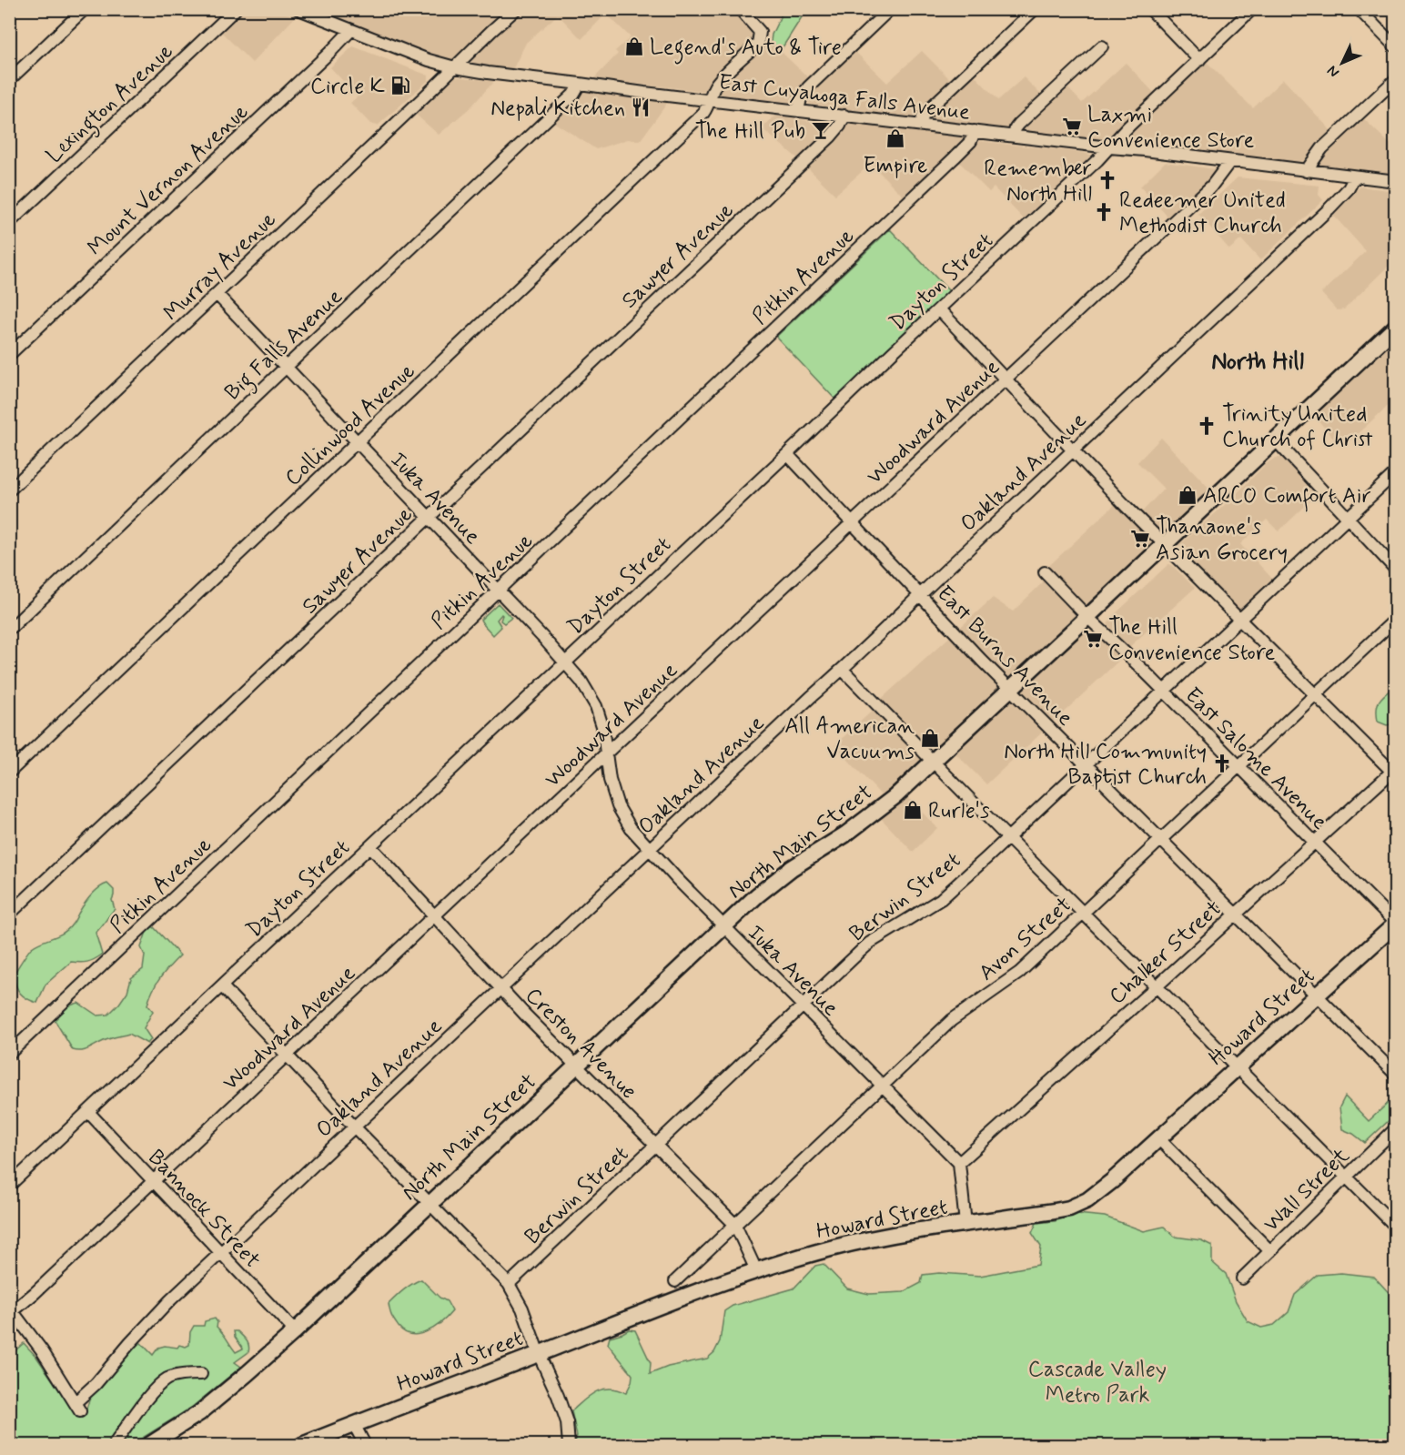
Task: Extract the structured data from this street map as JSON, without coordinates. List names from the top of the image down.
{
  "streets": {
    "main road": ["North Main Street", "Howard Street"],
    "street": [
      "East Cuyahoga Falls Avenue",
      "Lexington Avenue",
      "Mount Vernon Avenue",
      "Sawyer Avenue",
      "Murray Avenue",
      "Pitkin Avenue",
      "Dayton Street",
      "Big Falls Avenue",
      "Woodward Avenue",
      "Collinwood Avenue",
      "Oakland Avenue",
      "Iuka Avenue",
      "East Burns Avenue",
      "East Salome Avenue",
      "Berwin Street",
      "Avon Street",
      "Chalker Street",
      "Creston Avenue",
      "Wall Street",
      "Bannock Street"
    ]
  },
  "crossings": [
    ["East Cuyahoga Falls Avenue", "Mount Vernon Avenue"],
    ["East Cuyahoga Falls Avenue", "Sawyer Avenue"],
    ["East Cuyahoga Falls Avenue", "Murray Avenue"],
    ["East Cuyahoga Falls Avenue", "Pitkin Avenue"],
    ["East Cuyahoga Falls Avenue", "Dayton Street"],
    ["East Cuyahoga Falls Avenue", "Big Falls Avenue"],
    ["East Cuyahoga Falls Avenue", "Woodward Avenue"],
    ["East Cuyahoga Falls Avenue", "Collinwood Avenue"],
    ["East Cuyahoga Falls Avenue", "Oakland Avenue"],
    ["Sawyer Avenue", "Iuka Avenue"],
    ["Murray Avenue", "Iuka Avenue"],
    ["Pitkin Avenue", "Iuka Avenue"],
    ["Dayton Street", "Iuka Avenue"],
    ["Dayton Street", "East Burns Avenue"],
    ["Dayton Street", "Creston Avenue"],
    ["Dayton Street", "Bannock Street"],
    ["Big Falls Avenue", "Iuka Avenue"],
    ["Woodward Avenue", "Oakland Avenue"],
    ["Woodward Avenue", "Iuka Avenue"],
    ["Woodward Avenue", "East Burns Avenue"],
    ["Woodward Avenue", "Creston Avenue"],
    ["Woodward Avenue", "Bannock Street"],
    ["Collinwood Avenue", "Iuka Avenue"],
    ["Oakland Avenue", "Iuka Avenue"],
    ["Oakland Avenue", "East Burns Avenue"],
    ["Oakland Avenue", "Creston Avenue"],
    ["Oakland Avenue", "Bannock Street"],
    ["Iuka Avenue", "North Main Street"],
    ["Iuka Avenue", "Berwin Street"],
    ["Iuka Avenue", "Avon Street"],
    ["Iuka Avenue", "Chalker Street"],
    ["East Burns Avenue", "North Main Street"],
    ["East Burns Avenue", "Berwin Street"],
    ["East Burns Avenue", "Avon Street"],
    ["East Burns Avenue", "Chalker Street"],
    ["East Burns Avenue", "Howard Street"],
    ["East Salome Avenue", "North Main Street"],
    ["East Salome Avenue", "Berwin Street"],
    ["East Salome Avenue", "Avon Street"],
    ["East Salome Avenue", "Chalker Street"],
    ["East Salome Avenue", "Howard Street"],
    ["North Main Street", "Creston Avenue"],
    ["North Main Street", "Bannock Street"],
    ["Berwin Street", "Creston Avenue"],
    ["Avon Street", "Creston Avenue"],
    ["Howard Street", "Creston Avenue"]
  ],
  "districts": ["North Hill"],
  "parks": ["Cascade Valley Metro Park"],
  "places": {
    "shop": [
      "Legend's Auto & Tire",
      "Empire",
      "ARCO Comfort Air",
      "All American Vacuums",
      "Rurle's"
    ],
    "fuel station": ["Circle K"],
    "restaurant": ["Nepali Kitchen"],
    "supermarket": ["Laxmi Convenience Store", "Thanaone's Asian Grocery", "The Hill Convenience Store"],
    "bar": ["The Hill Pub"],
    "church": [
      "Remember North Hill",
      "Redeemer United Methodist Church",
      "Trinity United Church of Christ",
      "North Hill Community Baptist Church"
    ]
  },
  "north": "bottom left"
}
